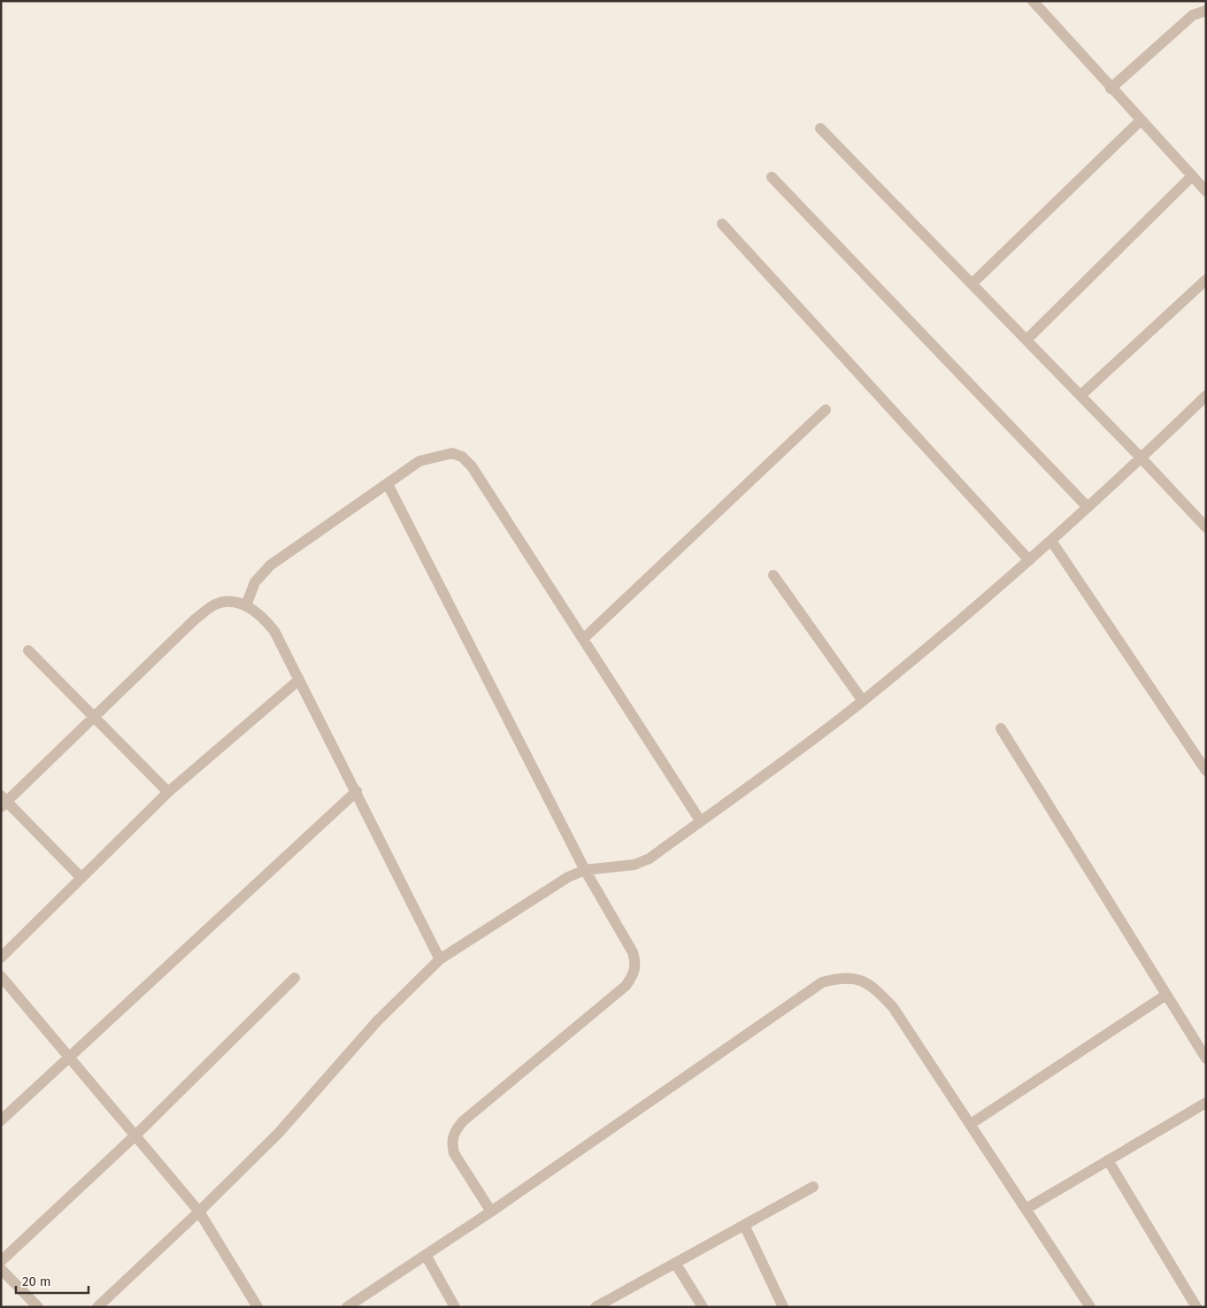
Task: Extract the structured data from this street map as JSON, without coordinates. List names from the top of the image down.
{
  "scale_bar": "20 m"
}
